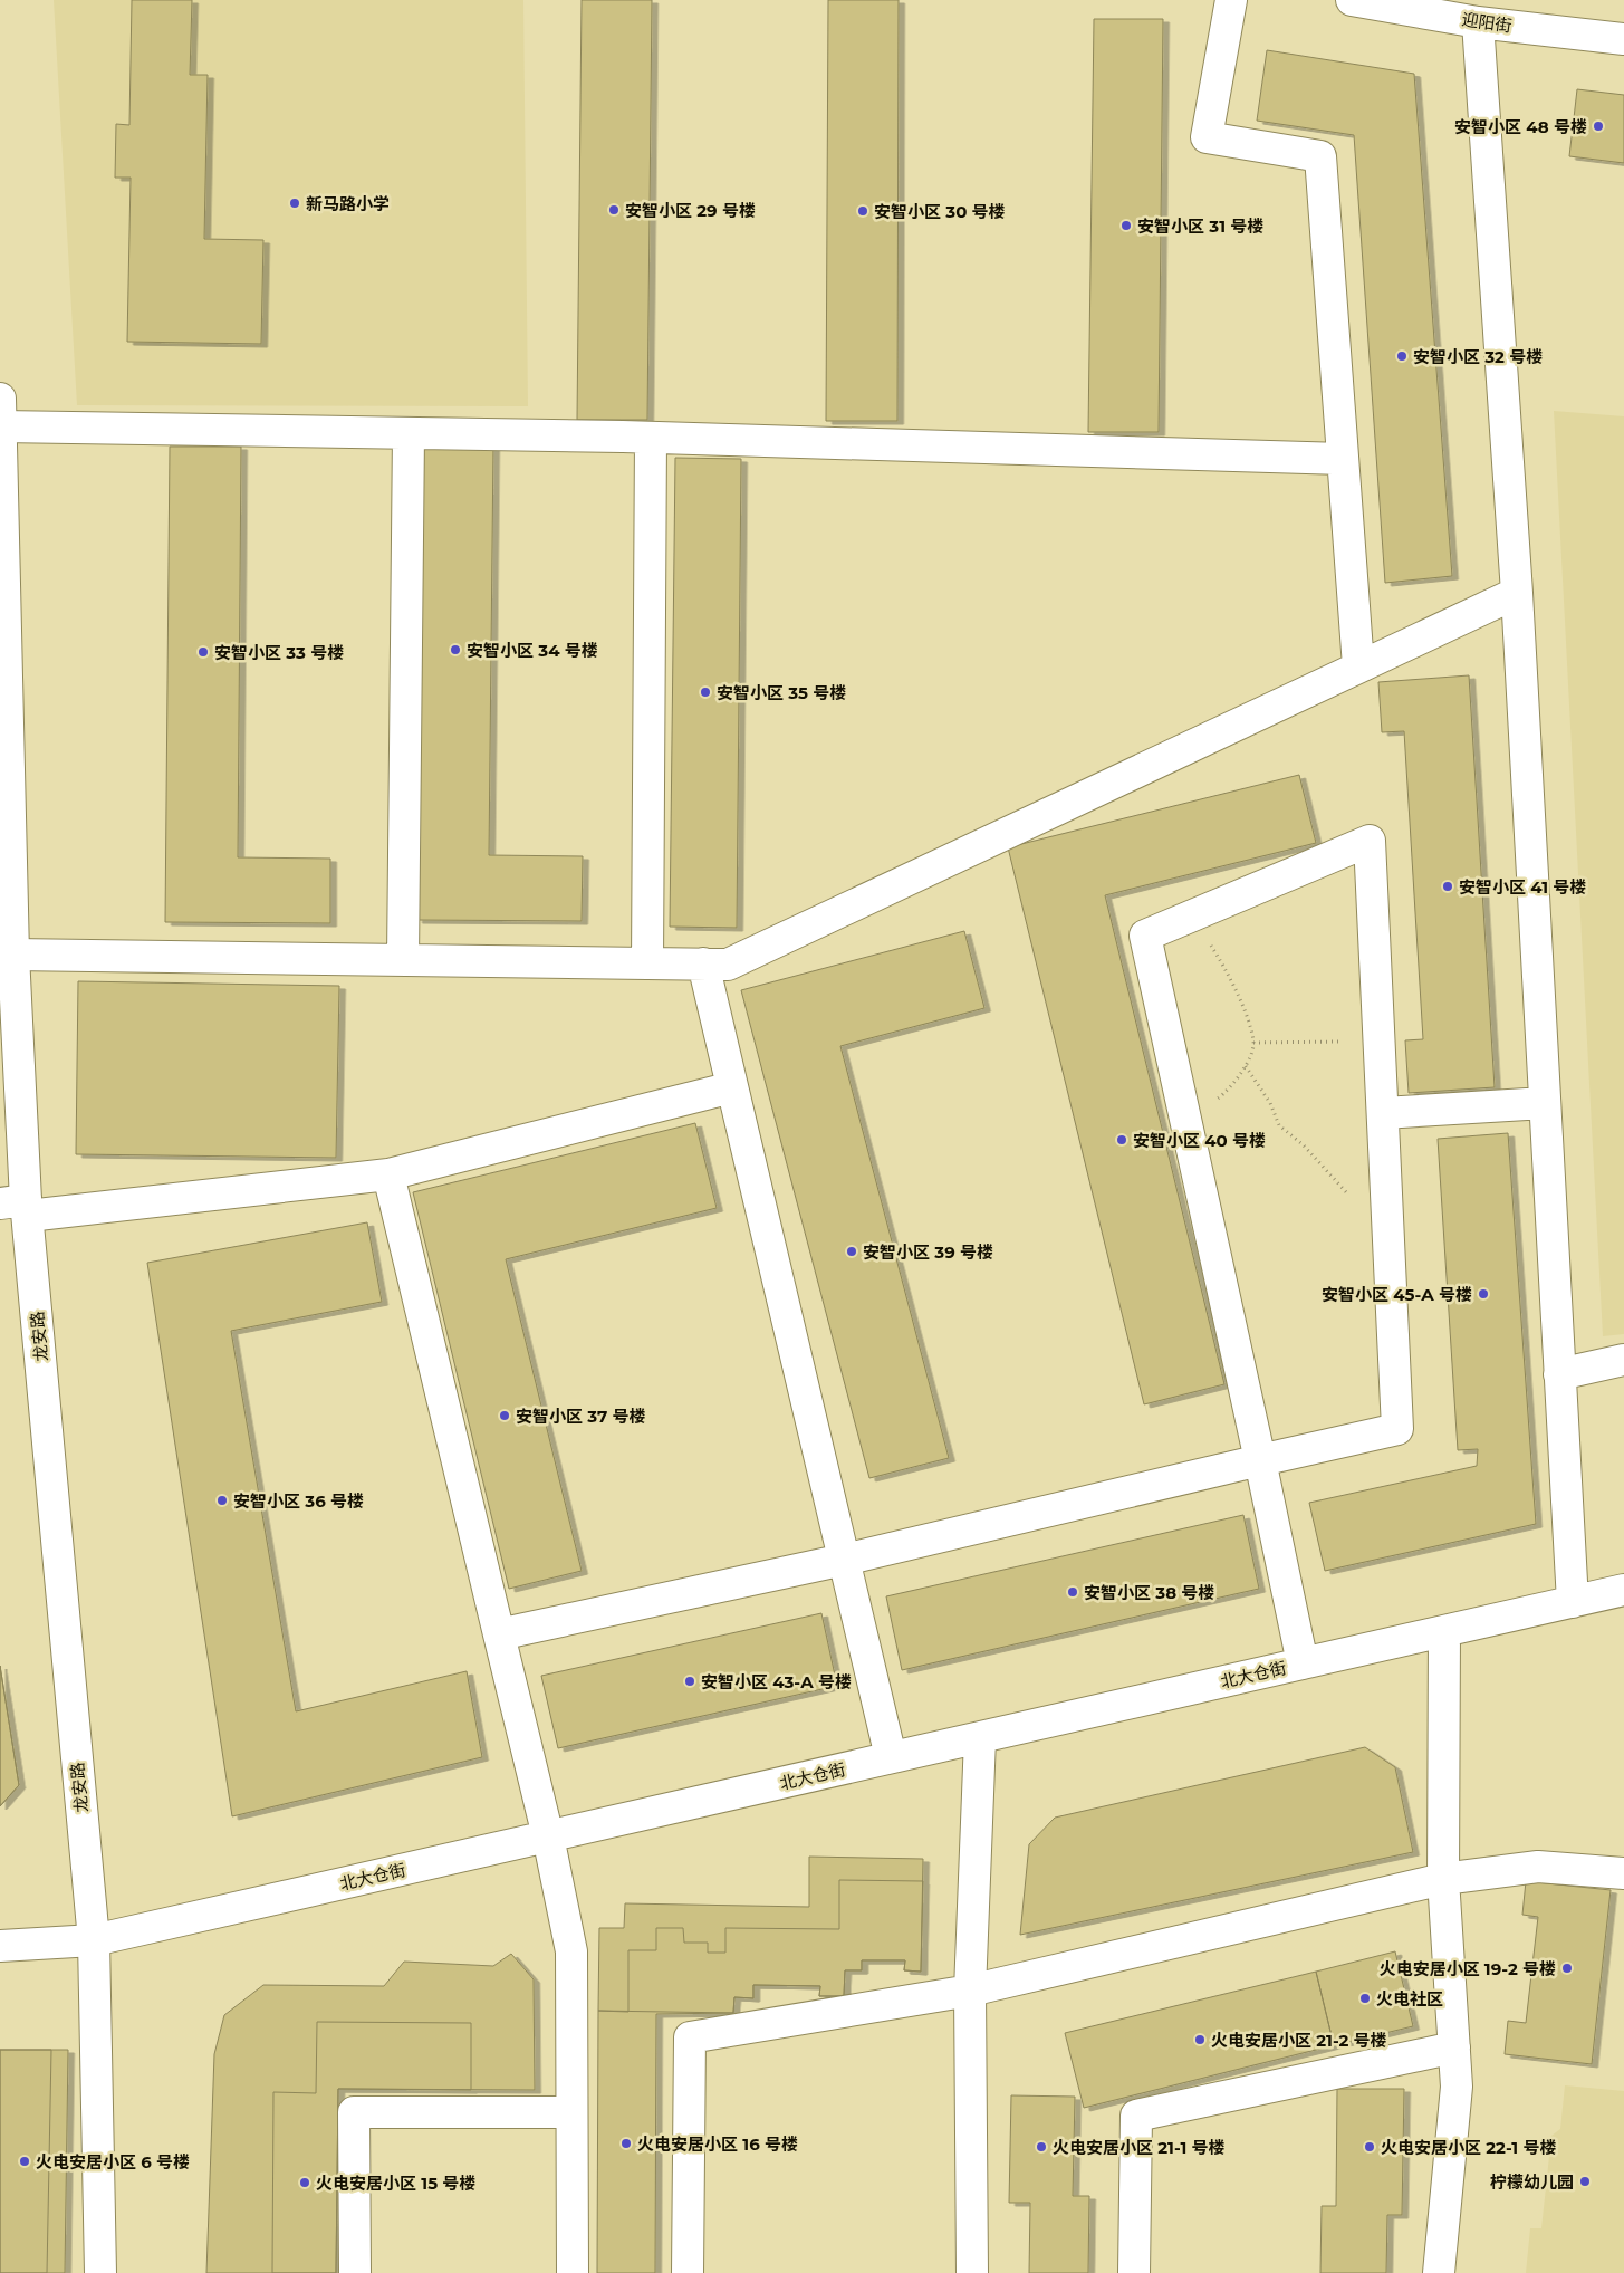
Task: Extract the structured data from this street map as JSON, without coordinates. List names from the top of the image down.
{
  "streets": {
    "street": ["迎阳街", "龙安路", "北大仓街"]
  },
  "crossings": [
    ["龙安路", "北大仓街"]
  ],
  "places": [
    "安智小区 48 号楼",
    "新马路小学",
    "安智小区 29 号楼",
    "安智小区 30 号楼",
    "安智小区 31 号楼",
    "安智小区 32 号楼",
    "安智小区 34 号楼",
    "安智小区 33 号楼",
    "安智小区 35 号楼",
    "安智小区 41 号楼",
    "安智小区 40 号楼",
    "安智小区 39 号楼",
    "安智小区 45-A 号楼",
    "安智小区 37 号楼",
    "安智小区 36 号楼",
    "安智小区 38 号楼",
    "安智小区 43-A 号楼",
    "火电安居小区 19-2 号楼",
    "火电社区",
    "火电安居小区 21-2 号楼",
    "火电安居小区 16 号楼",
    "火电安居小区 21-1 号楼",
    "火电安居小区 22-1 号楼",
    "火电安居小区 6 号楼",
    "柠檬幼儿园",
    "火电安居小区 15 号楼"
  ]
}
